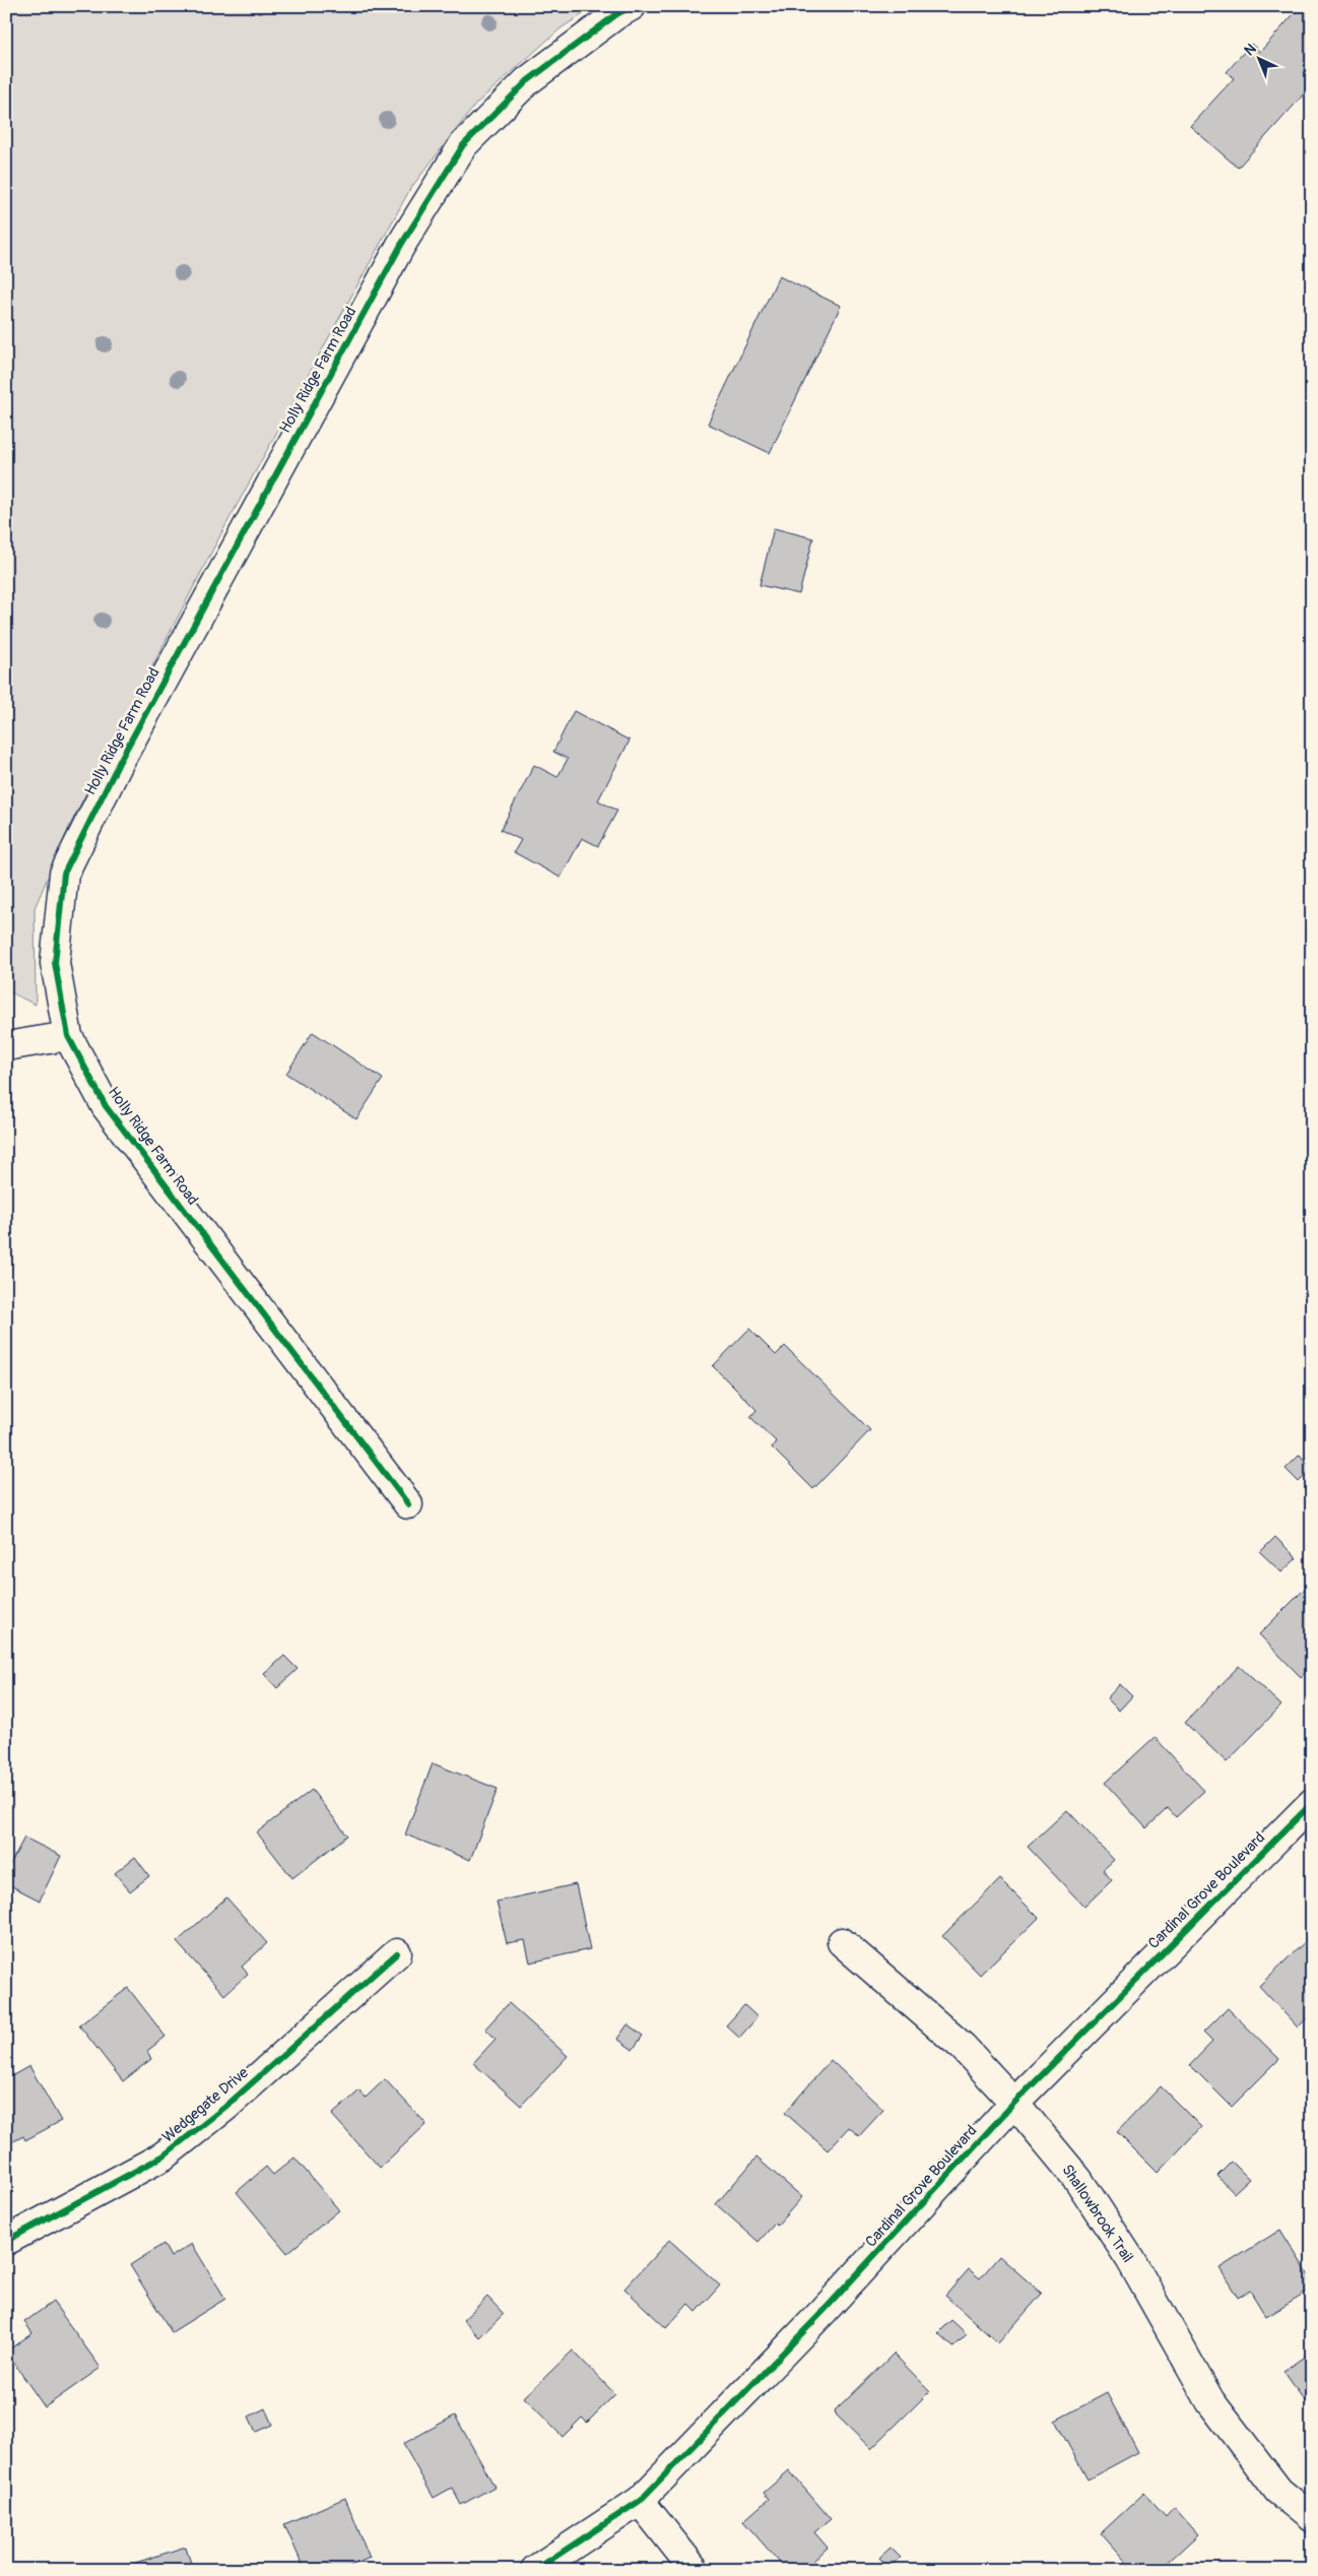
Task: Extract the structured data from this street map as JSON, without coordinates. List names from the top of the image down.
{
  "streets": {
    "street": [
      "Holly Ridge Farm Road",
      "Cardinal Grove Boulevard",
      "Wedgegate Drive",
      "Shallowbrook Trail"
    ]
  },
  "crossings": [
    ["Cardinal Grove Boulevard", "Shallowbrook Trail"]
  ],
  "north": "top left"
}
